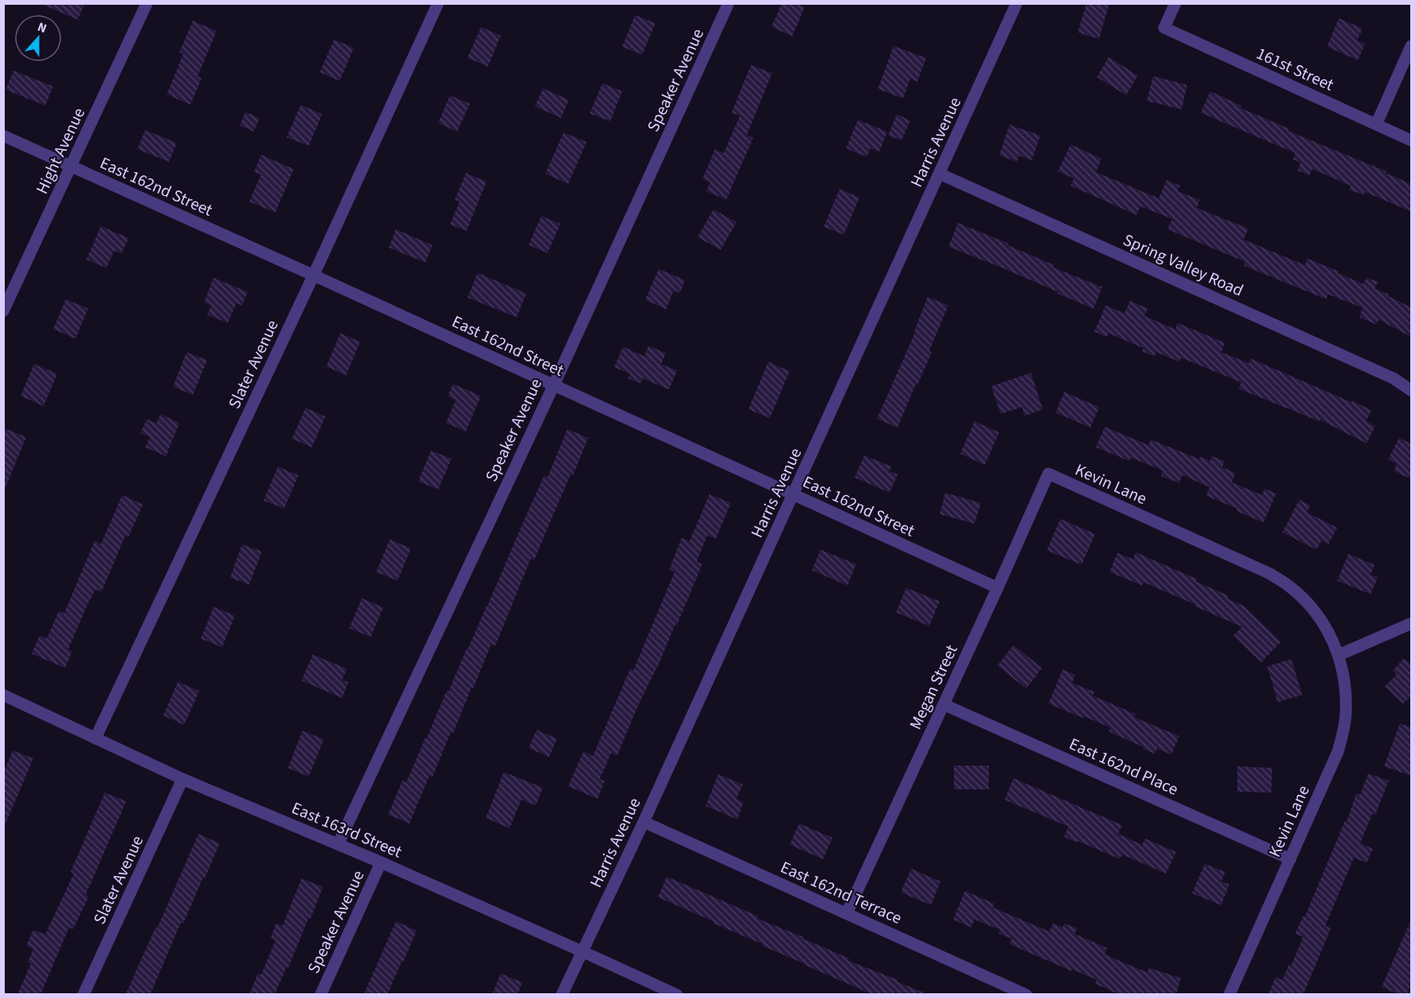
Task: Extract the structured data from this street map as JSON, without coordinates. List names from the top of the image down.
{
  "streets": {
    "street": [
      "161st Street",
      "Speaker Avenue",
      "Harris Avenue",
      "Hight Avenue",
      "East 162nd Street",
      "Spring Valley Road",
      "Slater Avenue",
      "Kevin Lane",
      "Megan Street",
      "East 162nd Place",
      "East 163rd Street",
      "East 162nd Terrace"
    ]
  },
  "crossings": [
    ["Speaker Avenue", "East 162nd Street"],
    ["Speaker Avenue", "East 163rd Street"],
    ["Harris Avenue", "East 162nd Street"],
    ["Harris Avenue", "Spring Valley Road"],
    ["Harris Avenue", "East 163rd Street"],
    ["Harris Avenue", "East 162nd Terrace"],
    ["Hight Avenue", "East 162nd Street"],
    ["East 162nd Street", "Slater Avenue"],
    ["East 162nd Street", "Megan Street"],
    ["Slater Avenue", "East 163rd Street"],
    ["Kevin Lane", "Megan Street"],
    ["Kevin Lane", "East 162nd Place"],
    ["Megan Street", "East 162nd Place"],
    ["Megan Street", "East 162nd Terrace"]
  ],
  "north": "top"
}
